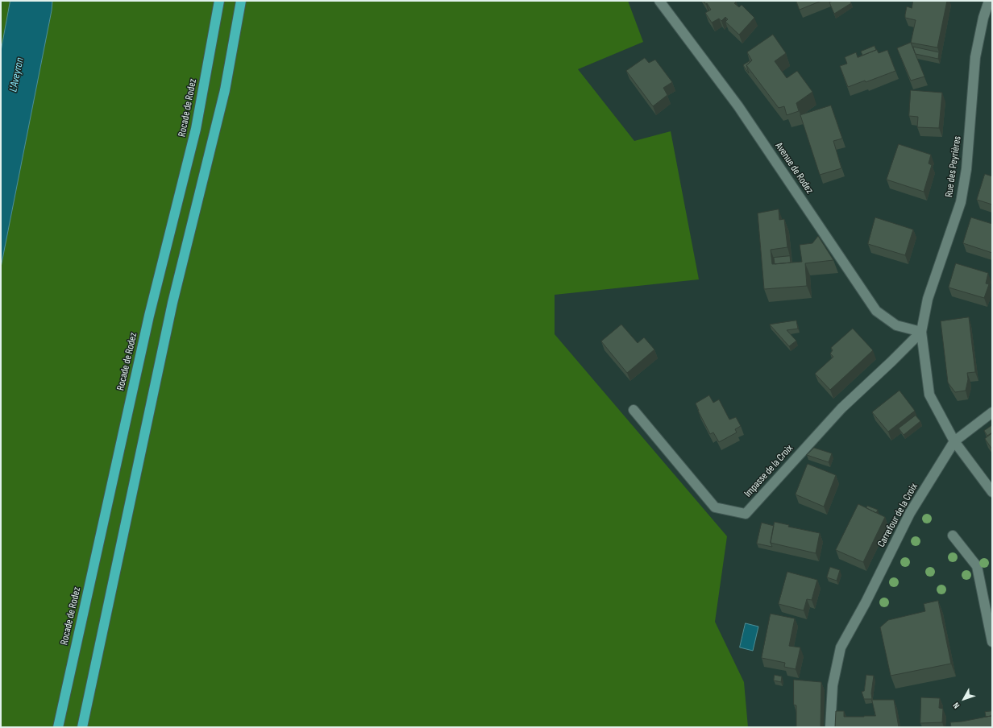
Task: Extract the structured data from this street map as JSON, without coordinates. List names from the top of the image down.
{
  "streets": {
    "highway": ["Rocade de Rodez"],
    "street": [
      "Rue des Peyrières",
      "Avenue de Rodez",
      "Impasse de la Croix",
      "Carrefour de la Croix"
    ]
  },
  "crossings": [
    ["Rue des Peyrières", "Avenue de Rodez"],
    ["Rue des Peyrières", "Impasse de la Croix"],
    ["Avenue de Rodez", "Impasse de la Croix"]
  ],
  "water": ["L'Aveyron"],
  "north": "bottom left"
}
